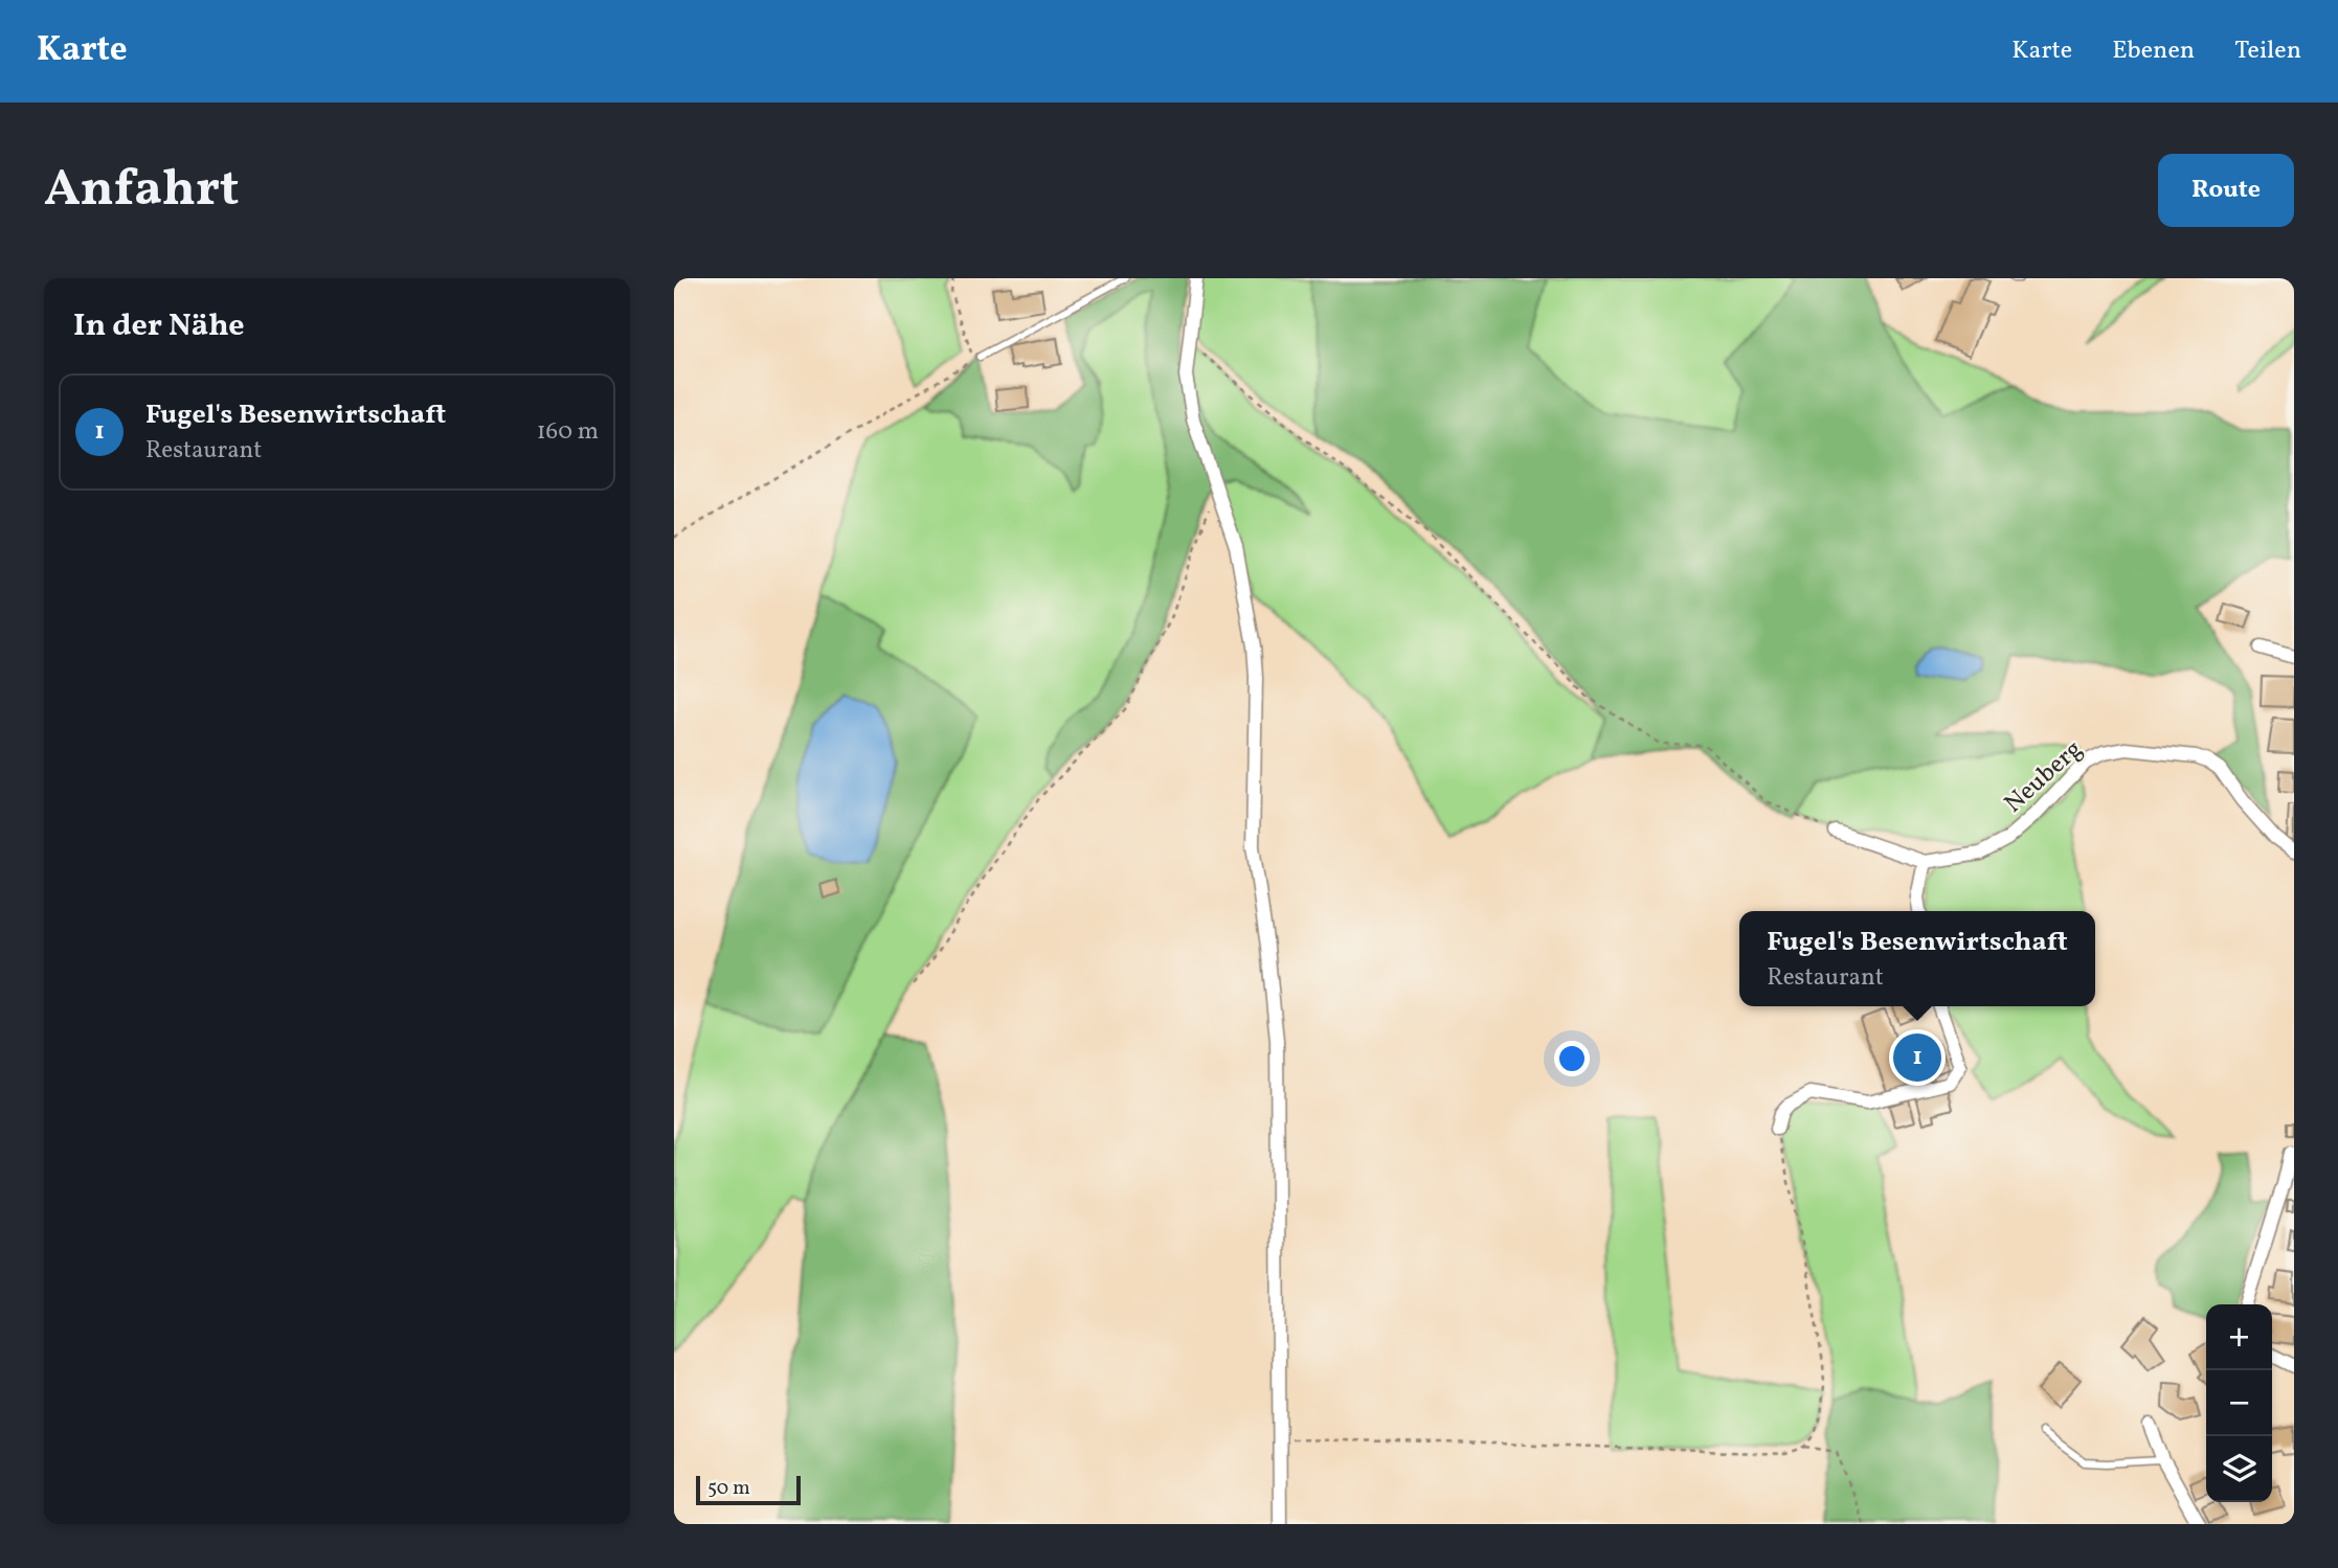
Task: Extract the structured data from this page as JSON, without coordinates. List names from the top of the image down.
{
  "streets": {
    "street": ["Neuberg"]
  },
  "scale_bar": "50 m",
  "page": {
    "header": "Karte",
    "nav": ["Karte", "Ebenen", "Teilen"],
    "buttons": "Route",
    "title": "Anfahrt",
    "heading": "In der Nähe",
    "list": [
      {
        "mark": "1",
        "name": "Fugel's Besenwirtschaft",
        "note": "Restaurant",
        "value": "160 m"
      }
    ],
    "popup": ["Fugel's Besenwirtschaft", "Restaurant"],
    "pins": "1",
    "map_buttons": ["+", "−"],
    "scale": "50 m"
  }
}
